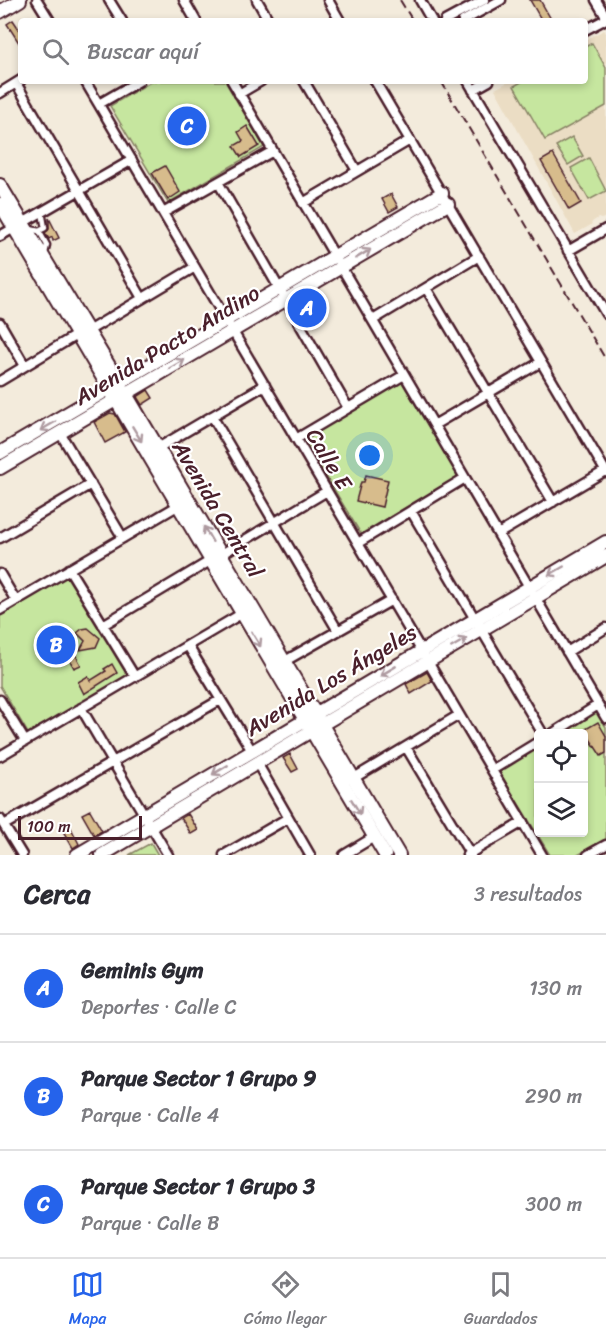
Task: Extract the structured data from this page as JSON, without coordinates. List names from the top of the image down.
{
  "streets": {
    "street": [
      "Avenida Pacto Andino",
      "Calle E",
      "Avenida Central",
      "Avenida Los Ángeles"
    ]
  },
  "crossings": [
    ["Avenida Pacto Andino", "Calle E"],
    ["Avenida Pacto Andino", "Avenida Central"],
    ["Calle E", "Avenida Los Ángeles"],
    ["Avenida Central", "Avenida Los Ángeles"]
  ],
  "scale_bar": "100 m",
  "page": {
    "search": "Buscar aquí",
    "pins": ["C", "A", "B"],
    "scale": "100 m",
    "heading": ["Cerca", "3 resultados"],
    "list": [
      {
        "mark": "A",
        "name": "Geminis Gym",
        "note": "Deportes · Calle C",
        "value": "130 m"
      },
      {
        "mark": "B",
        "name": "Parque Sector 1 Grupo 9",
        "note": "Parque · Calle 4",
        "value": "290 m"
      },
      {
        "mark": "C",
        "name": "Parque Sector 1 Grupo 3",
        "note": "Parque · Calle B",
        "value": "300 m"
      }
    ],
    "nav": ["Mapa", "Cómo llegar", "Guardados"]
  }
}
